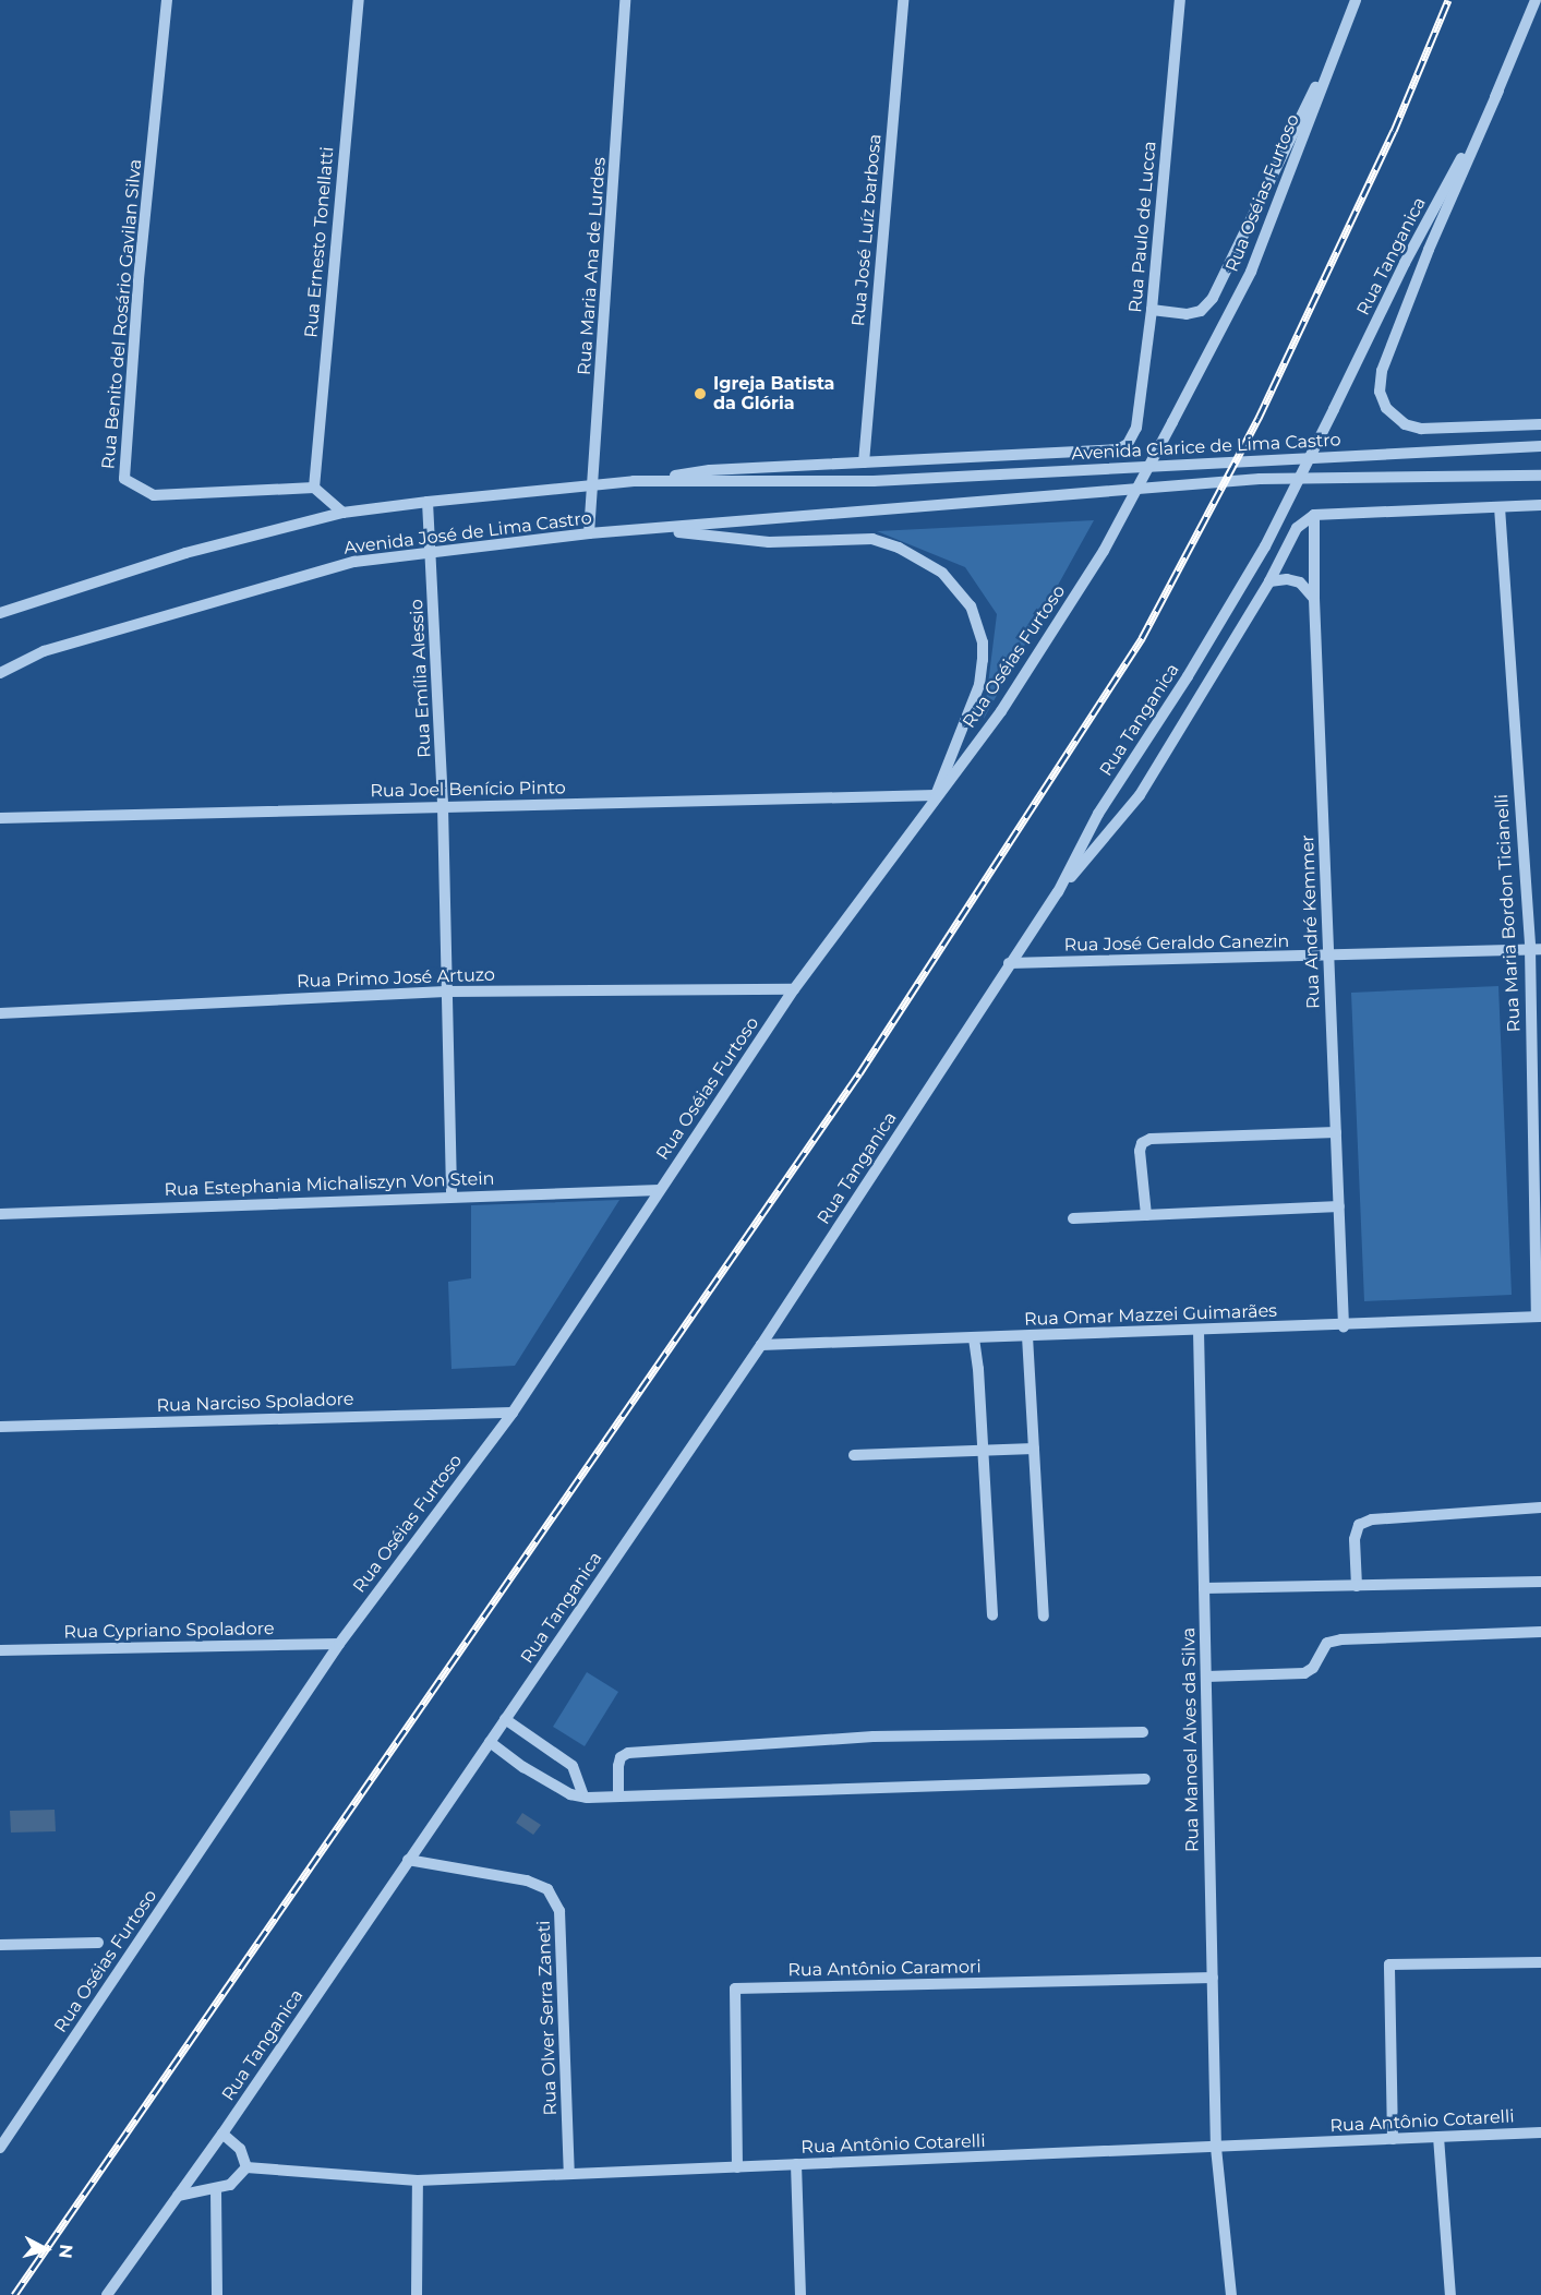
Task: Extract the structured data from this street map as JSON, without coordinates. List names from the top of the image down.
{
  "streets": {
    "street": [
      "Rua Oséias Furtoso",
      "Rua Paulo de Lucca",
      "Rua José Luíz barbosa",
      "Rua Ernesto Tonellatti",
      "Rua Tanganica",
      "Rua Maria Ana de Lurdes",
      "Rua Benito del Rosário Gavilan Silva",
      "Avenida Clarice de Lima Castro",
      "Avenida José de Lima Castro",
      "Rua Emília Alessio",
      "Rua Joel Benício Pinto",
      "Rua Maria Bordon Ticianelli",
      "Rua André Kemmer",
      "Rua José Geraldo Canezin",
      "Rua Primo José Artuzo",
      "Rua Estephania Michaliszyn Von Stein",
      "Rua Omar Mazzei Guimarães",
      "Rua Narciso Spoladore",
      "Rua Cypriano Spoladore",
      "Rua Manoel Alves da Silva",
      "Rua Antônio Caramori",
      "Rua Olver Serra Zaneti",
      "Rua Antônio Cotarelli"
    ]
  },
  "crossings": [
    ["Rua Oséias Furtoso", "Rua Joel Benício Pinto"],
    ["Rua Oséias Furtoso", "Rua Primo José Artuzo"],
    ["Rua Oséias Furtoso", "Rua Estephania Michaliszyn Von Stein"],
    ["Rua Oséias Furtoso", "Rua Narciso Spoladore"],
    ["Rua Oséias Furtoso", "Rua Cypriano Spoladore"],
    ["Rua Paulo de Lucca", "Rua José Luíz barbosa"],
    ["Rua Ernesto Tonellatti", "Rua Benito del Rosário Gavilan Silva"],
    ["Rua Tanganica", "Rua José Geraldo Canezin"],
    ["Rua Tanganica", "Rua Omar Mazzei Guimarães"],
    ["Rua Tanganica", "Rua Olver Serra Zaneti"],
    ["Rua Maria Ana de Lurdes", "Avenida José de Lima Castro"],
    ["Avenida Clarice de Lima Castro", "Avenida José de Lima Castro"],
    ["Avenida José de Lima Castro", "Rua Emília Alessio"],
    ["Rua Emília Alessio", "Rua Joel Benício Pinto"],
    ["Rua Emília Alessio", "Rua Primo José Artuzo"],
    ["Rua Emília Alessio", "Rua Estephania Michaliszyn Von Stein"],
    ["Rua Maria Bordon Ticianelli", "Rua José Geraldo Canezin"],
    ["Rua Maria Bordon Ticianelli", "Rua Omar Mazzei Guimarães"],
    ["Rua André Kemmer", "Rua José Geraldo Canezin"],
    ["Rua André Kemmer", "Rua Omar Mazzei Guimarães"],
    ["Rua Omar Mazzei Guimarães", "Rua Manoel Alves da Silva"],
    ["Rua Manoel Alves da Silva", "Rua Antônio Caramori"],
    ["Rua Manoel Alves da Silva", "Rua Antônio Cotarelli"],
    ["Rua Antônio Caramori", "Rua Antônio Cotarelli"],
    ["Rua Olver Serra Zaneti", "Rua Antônio Cotarelli"]
  ],
  "places": ["Igreja Batista da Glória"],
  "north": "right"
}
